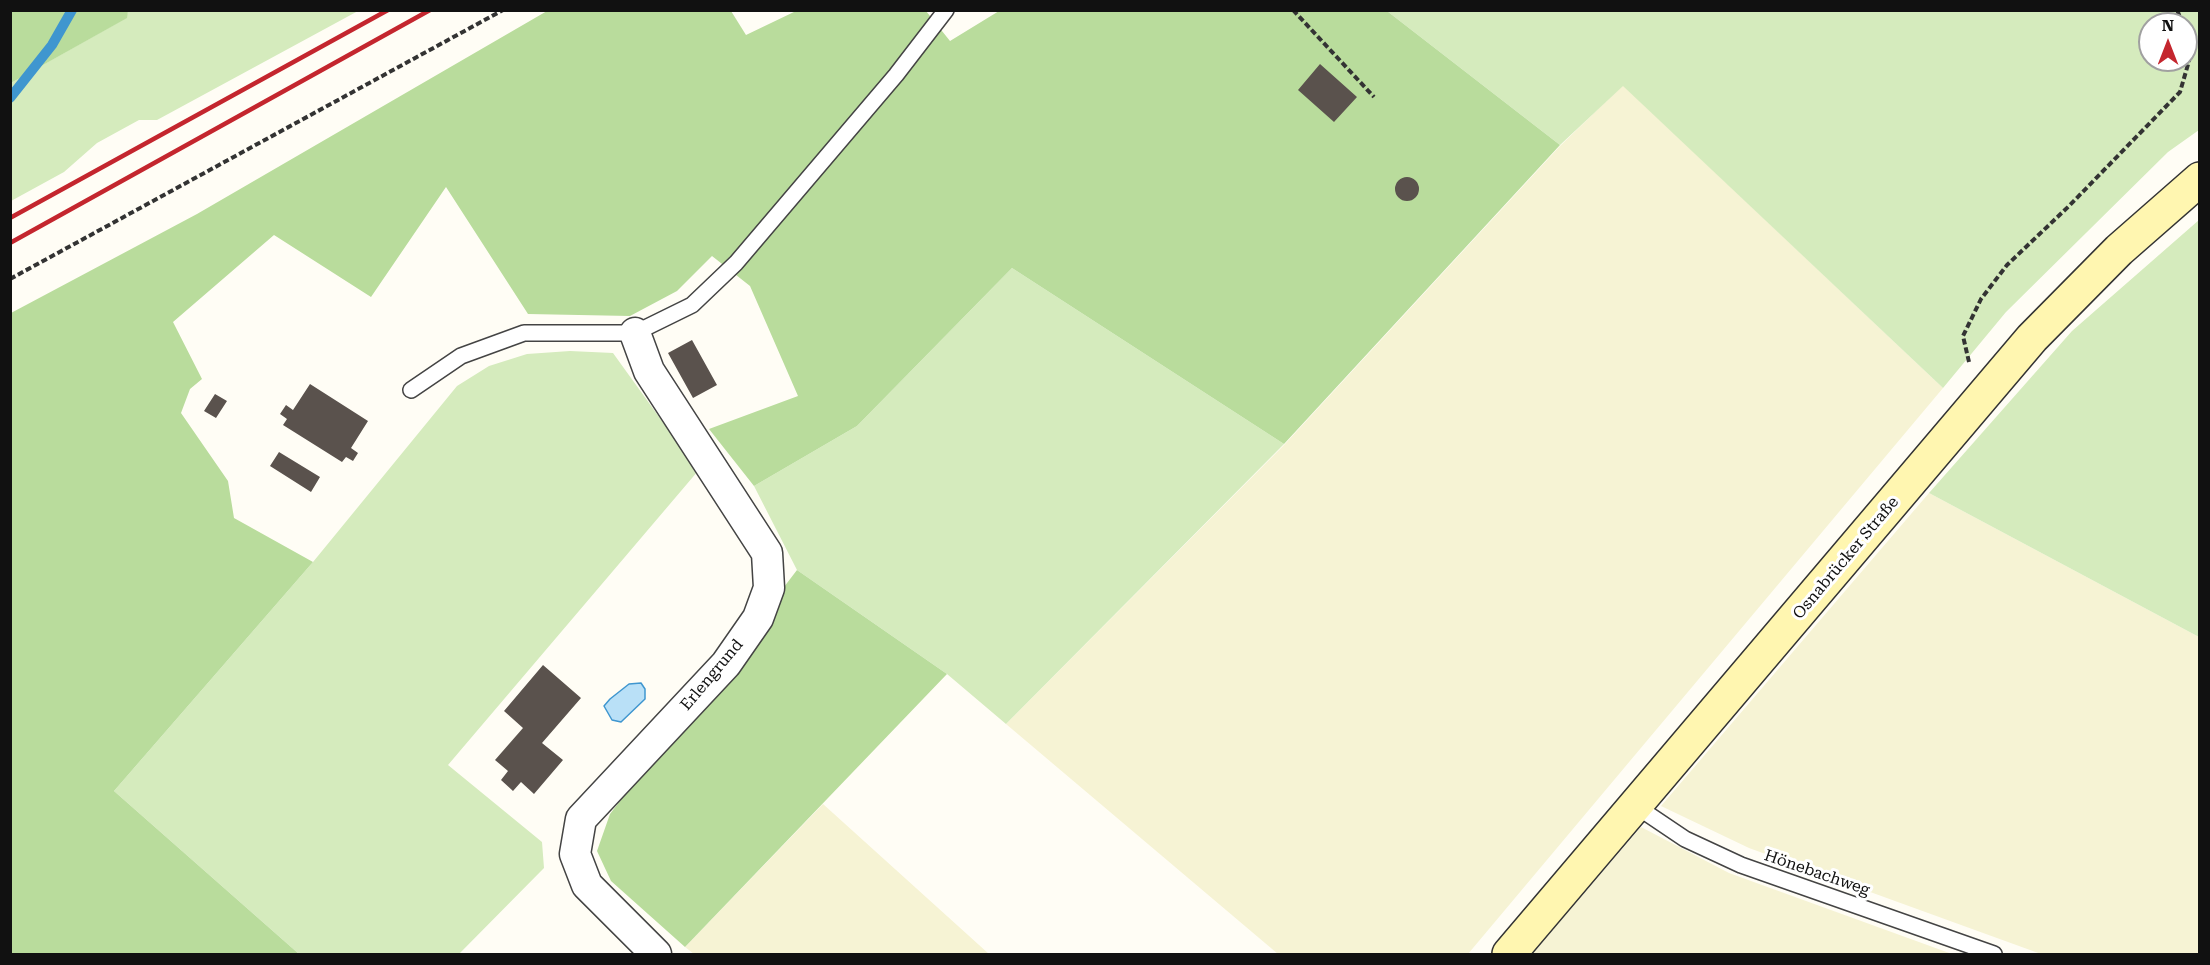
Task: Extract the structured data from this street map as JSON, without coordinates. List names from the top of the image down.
{
  "streets": {
    "main road": ["Osnabrücker Straße"],
    "street": ["Erlengrund"],
    "lane": ["Hönebachweg"]
  },
  "crossings": [
    ["Osnabrücker Straße", "Hönebachweg"]
  ],
  "north": "top"
}
